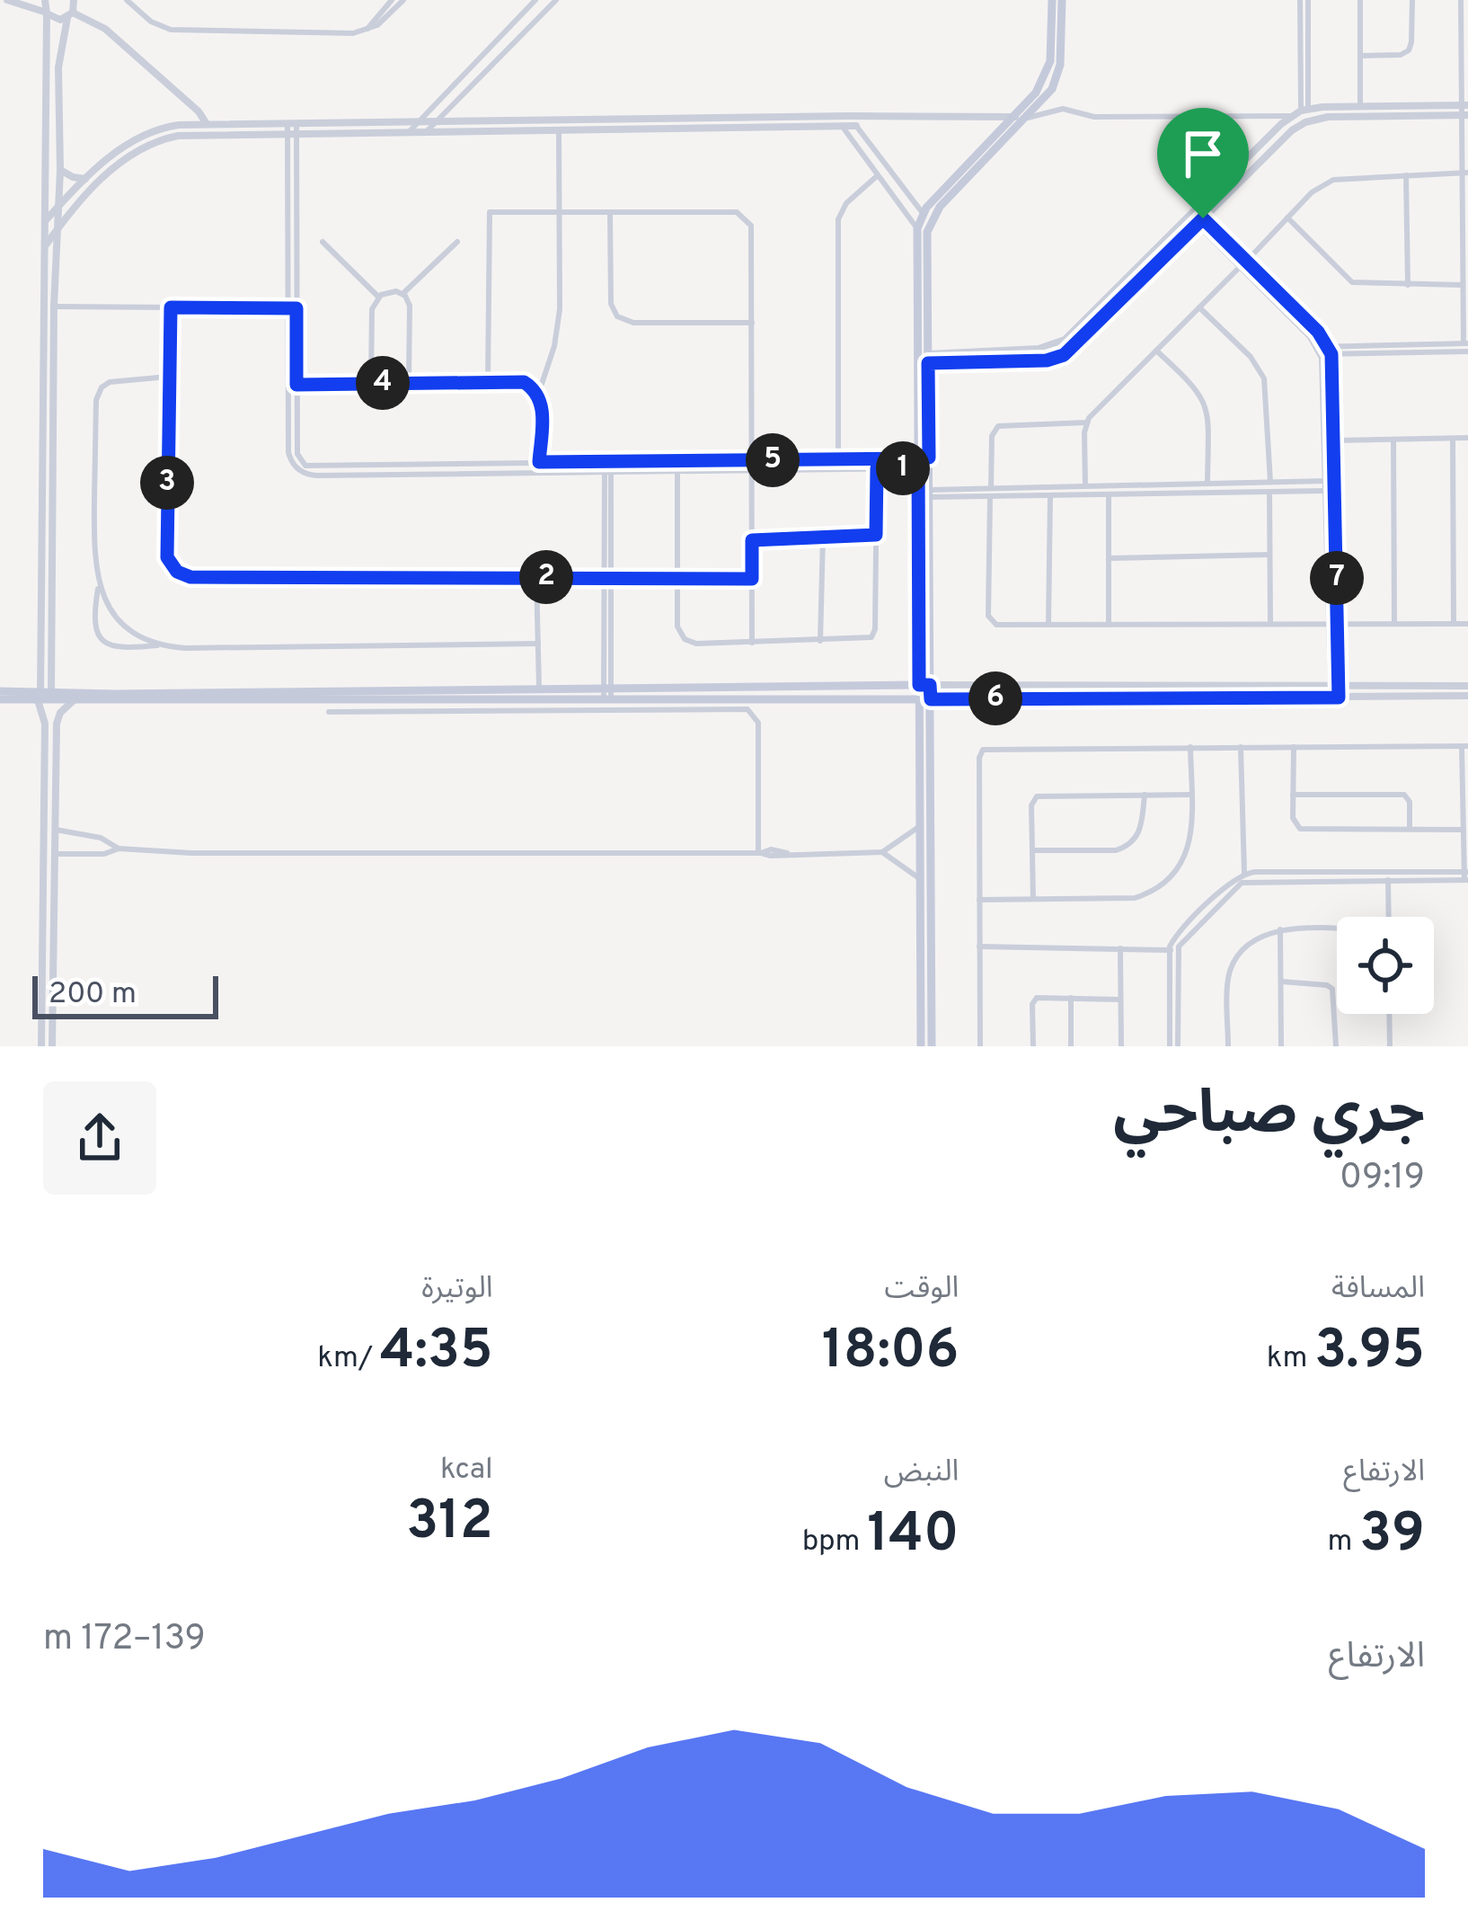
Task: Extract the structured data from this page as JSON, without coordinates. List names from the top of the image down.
{
  "scale_bar": "200 m",
  "page": {
    "pins": [
      "4",
      "5",
      "1",
      "3",
      "2",
      "7",
      "6"
    ],
    "scale": "200 m",
    "heading": ["جري صباحي", "09:19"],
    "stats": [
      ["المسافة", "3.95 km"],
      ["الوقت", "18:06"],
      ["الوتيرة", "4:35 /km"],
      ["الارتفاع", "39 m"],
      ["النبض", "140 bpm"],
      ["kcal", "312"]
    ],
    "chart": ["الارتفاع", "139–172 m"]
  }
}
